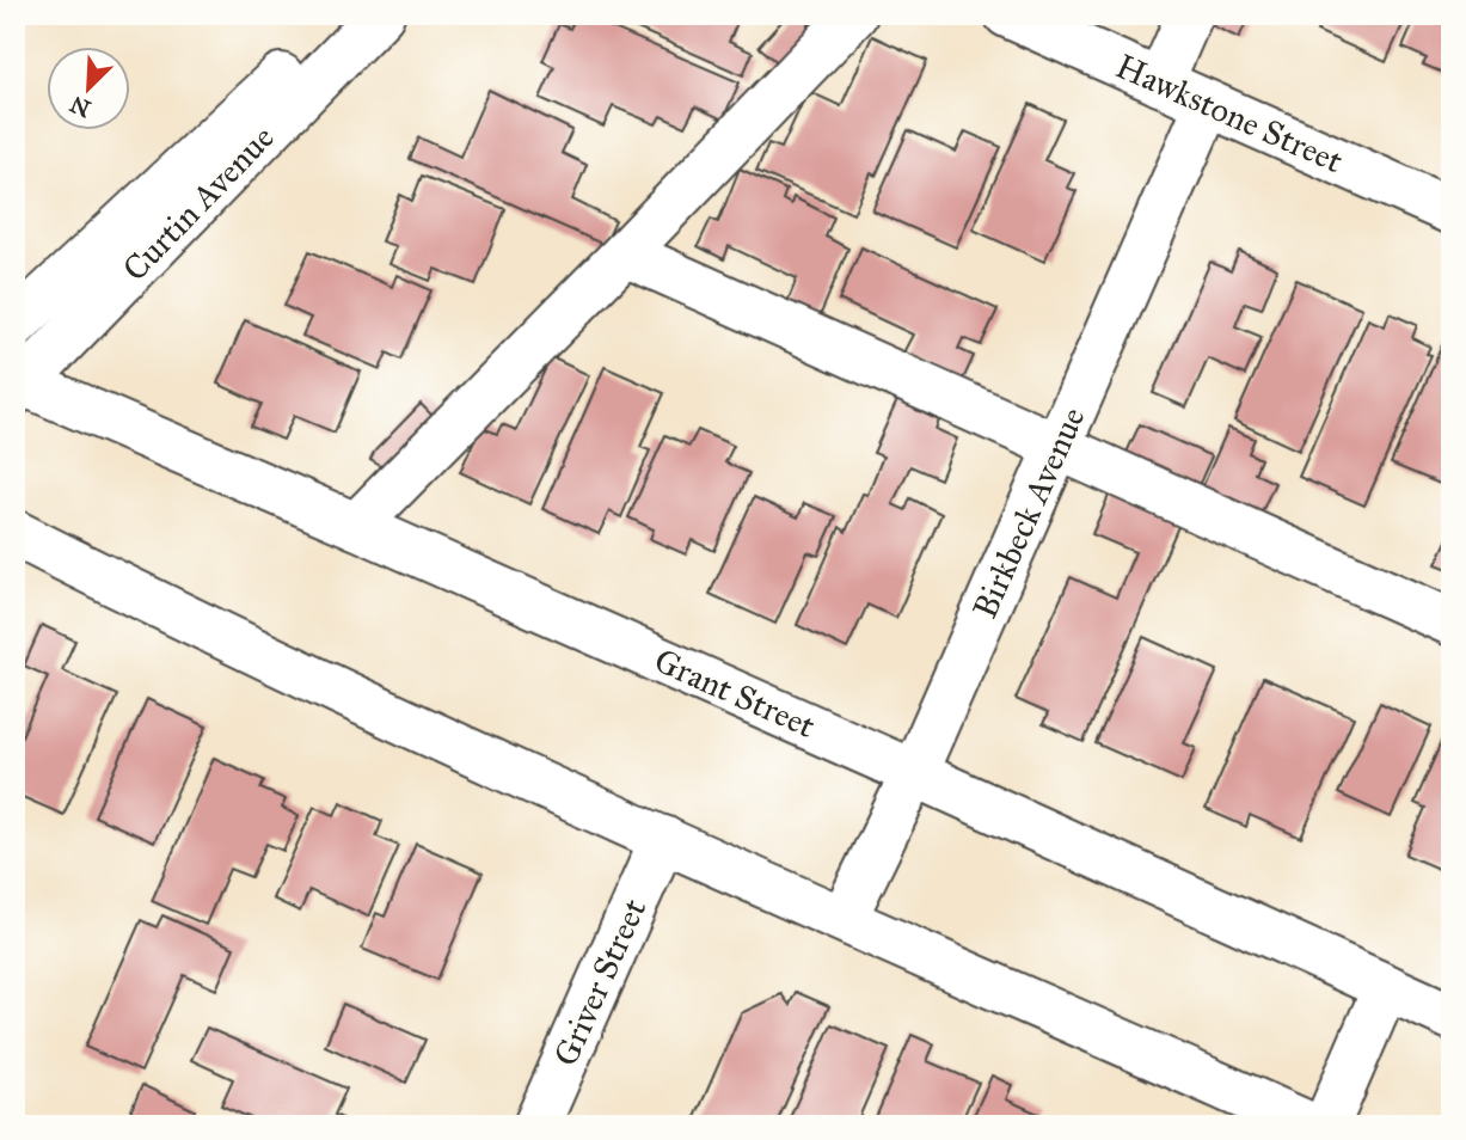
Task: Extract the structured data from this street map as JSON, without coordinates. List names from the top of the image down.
{
  "streets": {
    "street": [
      "Hawkstone Street",
      "Curtin Avenue",
      "Birkbeck Avenue",
      "Grant Street",
      "Griver Street"
    ]
  },
  "crossings": [
    ["Hawkstone Street", "Birkbeck Avenue"],
    ["Curtin Avenue", "Grant Street"],
    ["Birkbeck Avenue", "Grant Street"]
  ],
  "north": "bottom left"
}
